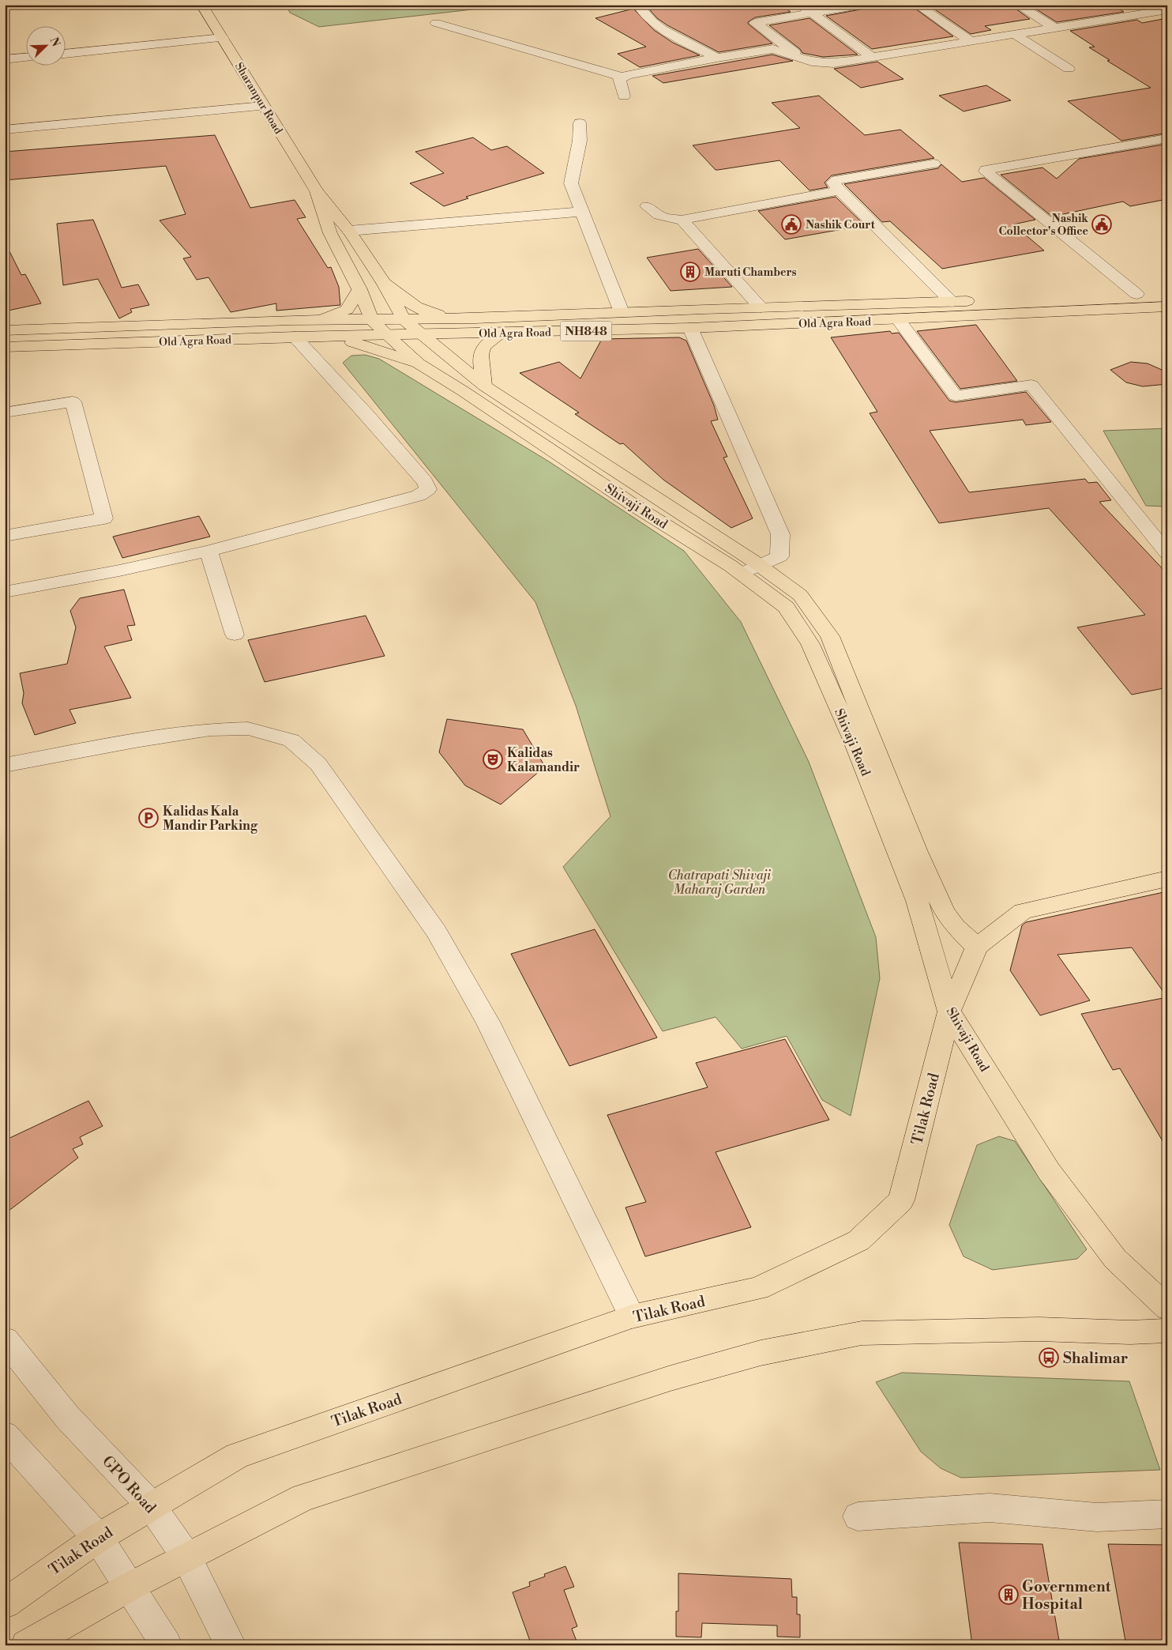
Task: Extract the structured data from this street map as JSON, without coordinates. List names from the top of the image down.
{
  "streets": {
    "main road": [
      "Sharanpur Road",
      "Old Agra Road",
      "NH848",
      "Shivaji Road",
      "Tilak Road"
    ],
    "street": ["GPO Road"]
  },
  "crossings": [
    ["Sharanpur Road", "Old Agra Road"],
    ["Sharanpur Road", "Shivaji Road"],
    ["Old Agra Road", "Shivaji Road"],
    ["Shivaji Road", "Tilak Road"],
    ["Tilak Road", "GPO Road"]
  ],
  "parks": ["Chatrapati Shivaji Maharaj Garden"],
  "places": {
    "public building": ["Nashik Court", "Nashik Collector's Office"],
    "building": ["Maruti Chambers", "Government Hospital"],
    "theatre": ["Kalidas Kalamandir"],
    "parking": ["Kalidas Kala Mandir Parking"],
    "bus stop": ["Shalimar"]
  },
  "north": "top right"
}
